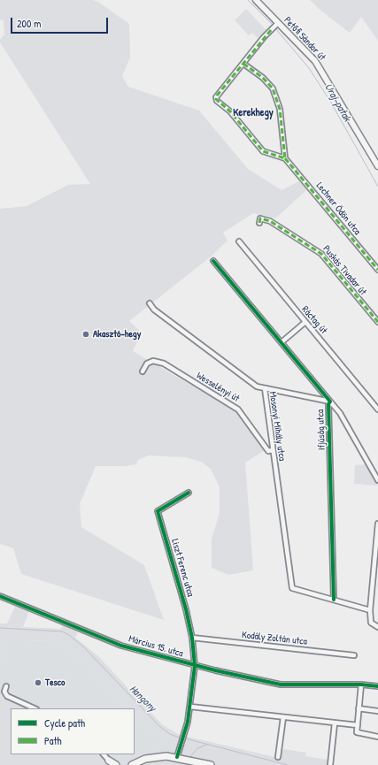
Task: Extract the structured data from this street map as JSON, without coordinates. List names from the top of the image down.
{
  "streets": {
    "street": [
      "Petőfi Sándor út",
      "Lechner Ödön utca",
      "Puskás Tivadar út",
      "Ráctag út",
      "Wesselényi út",
      "Mosonyi Mihály utca",
      "Ifjúság utca",
      "Liszt Ferenc utca",
      "Kodály Zoltán utca",
      "Március 15. utca"
    ]
  },
  "crossings": [
    ["Wesselényi út", "Mosonyi Mihály utca"],
    ["Mosonyi Mihály utca", "Ifjúság utca"],
    ["Liszt Ferenc utca", "Kodály Zoltán utca"],
    ["Liszt Ferenc utca", "Március 15. utca"]
  ],
  "districts": ["Kerekhegy"],
  "water": ["Uraj-patak", "Hangony"],
  "places": ["Akasztó-hegy", "Tesco"],
  "legend": ["Cycle path", "Path"],
  "scale_bar": "200 m"
}
